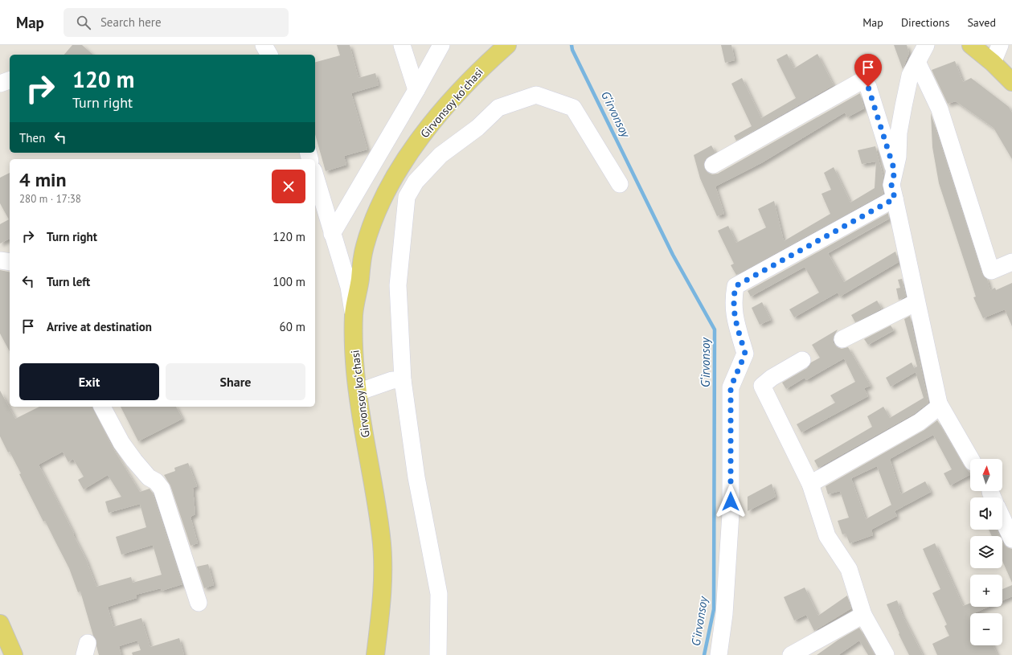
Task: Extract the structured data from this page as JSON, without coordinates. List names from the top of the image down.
{
  "streets": {
    "main road": ["Girvonsoy koʻchasi"]
  },
  "water": ["G‘irvonsoy"],
  "north": "top",
  "page": {
    "header": "Map",
    "search": "Search here",
    "nav": ["Map", "Directions", "Saved"],
    "turn": ["120 m", "Turn right"],
    "then": "Then",
    "heading": ["4 min", "280 m · 17:38"],
    "list": [
      {
        "name": "Turn right",
        "value": "120 m"
      },
      {
        "name": "Turn left",
        "value": "100 m"
      },
      {
        "name": "Arrive at destination",
        "value": "60 m"
      }
    ],
    "buttons": ["Exit", "Share"],
    "map_buttons": ["+", "−"]
  }
}
